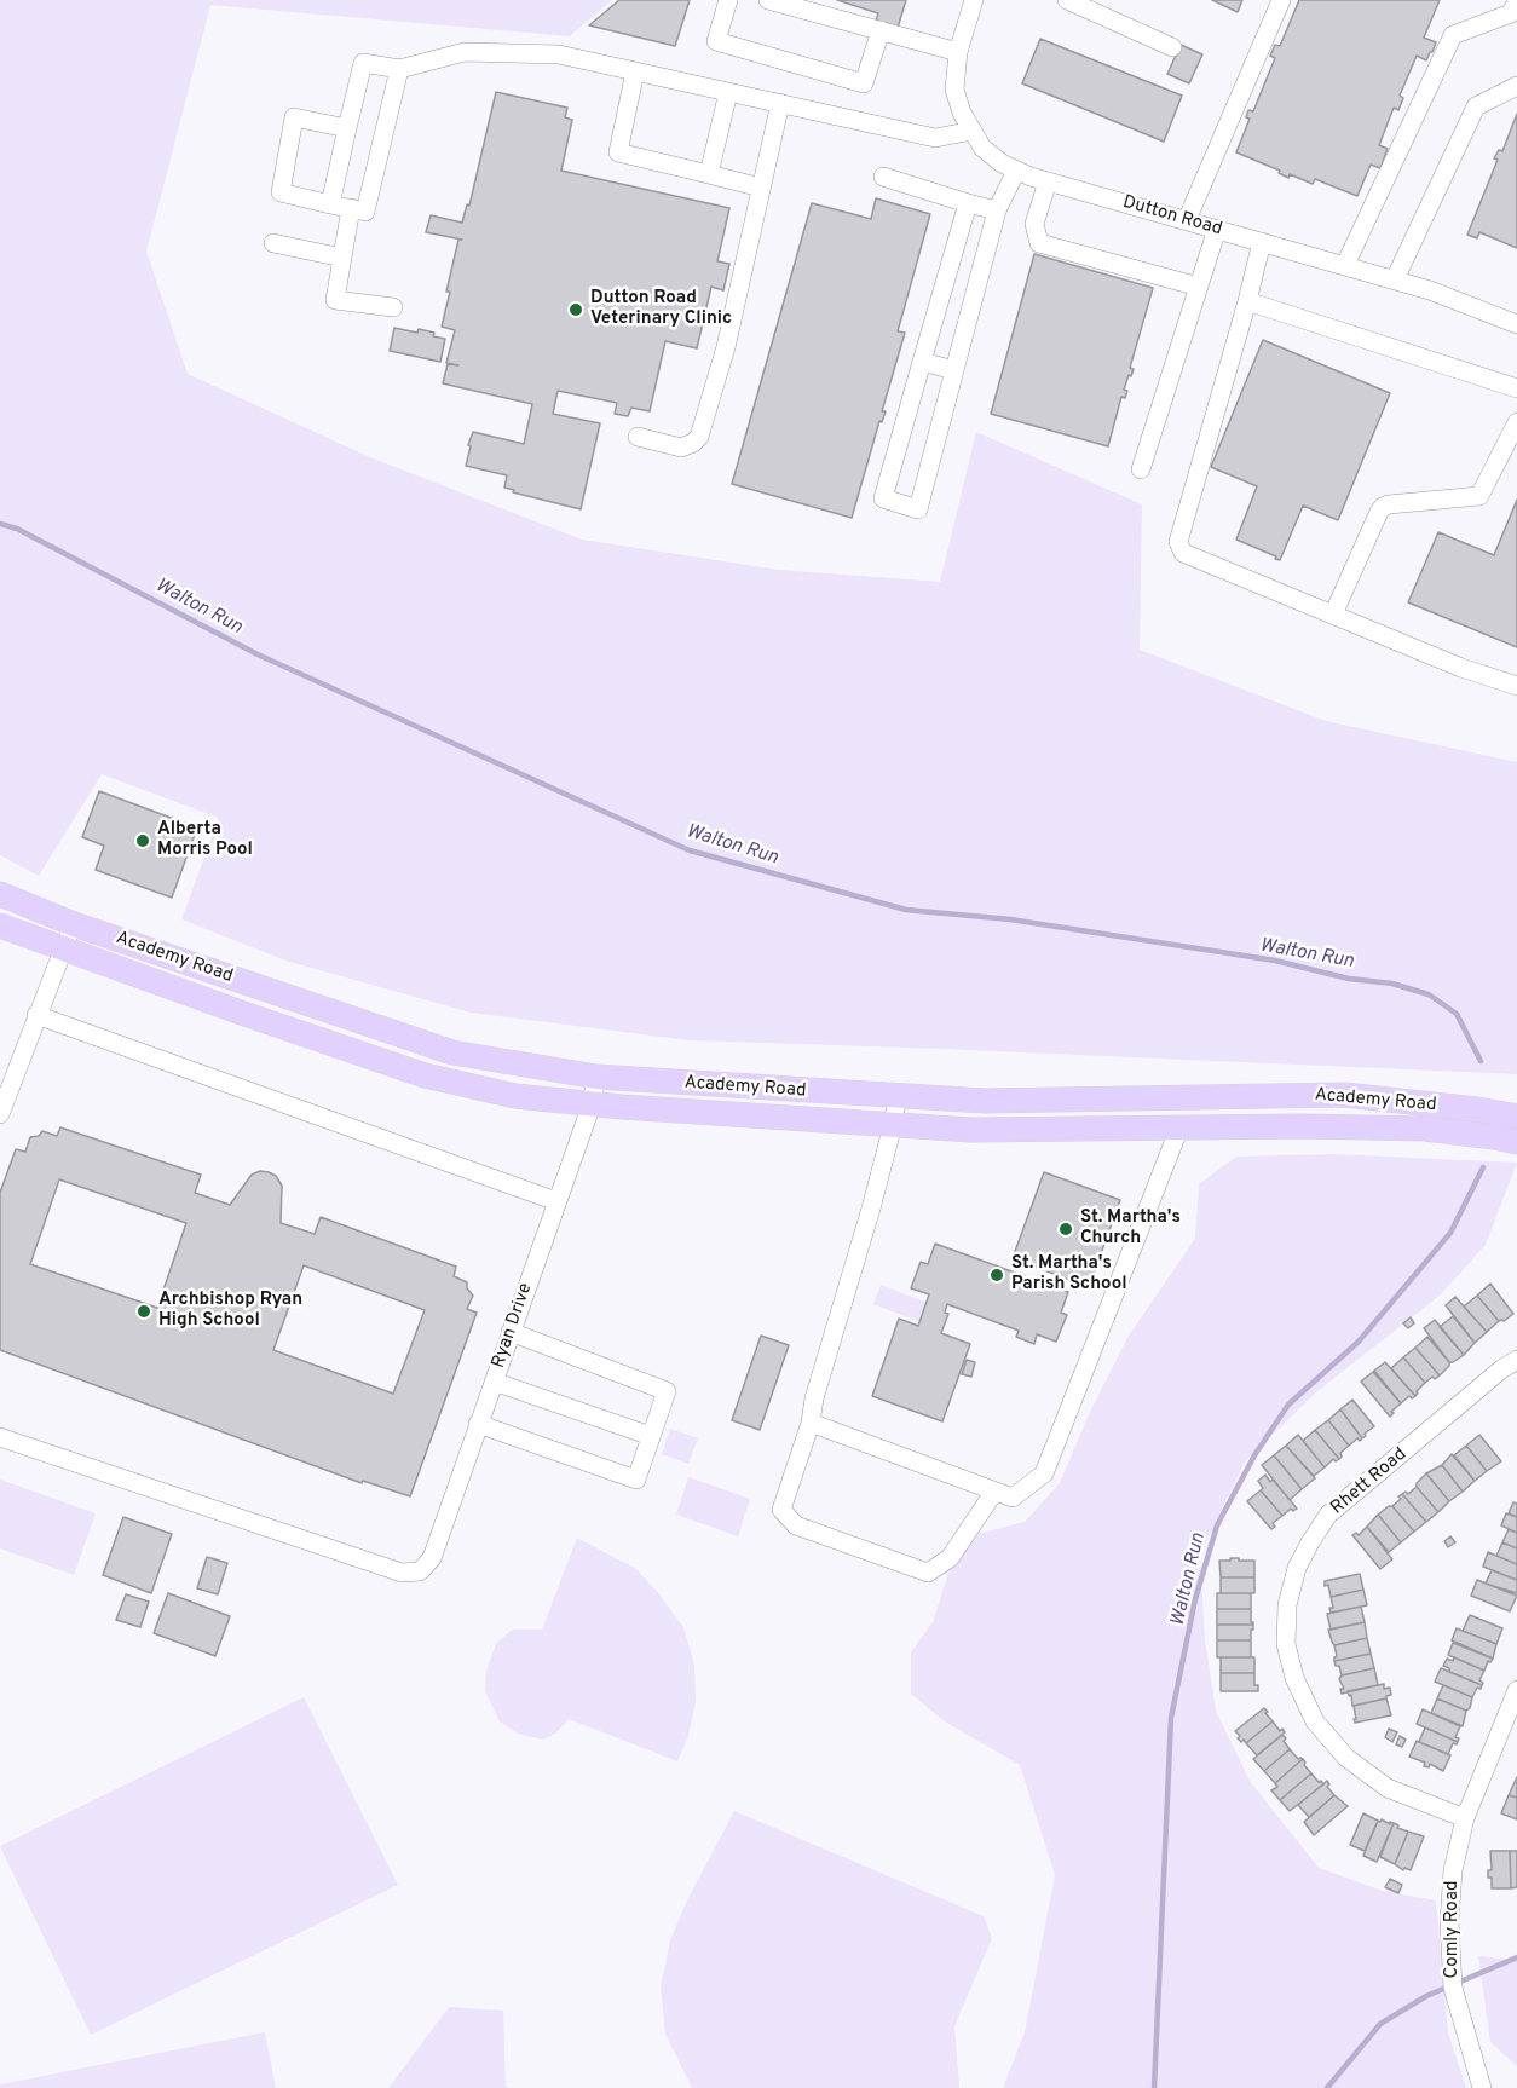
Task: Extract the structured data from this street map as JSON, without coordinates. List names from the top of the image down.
{
  "streets": {
    "main road": ["Academy Road"],
    "street": [
      "Dutton Road",
      "Ryan Drive",
      "Rhett Road",
      "Comly Road"
    ]
  },
  "crossings": [
    ["Academy Road", "Ryan Drive"],
    ["Rhett Road", "Comly Road"]
  ],
  "water": ["Walton Run"],
  "places": [
    "Dutton Road Veterinary Clinic",
    "Alberta Morris Pool",
    "St. Martha's Church",
    "St. Martha's Parish School",
    "Archbishop Ryan High School"
  ]
}
